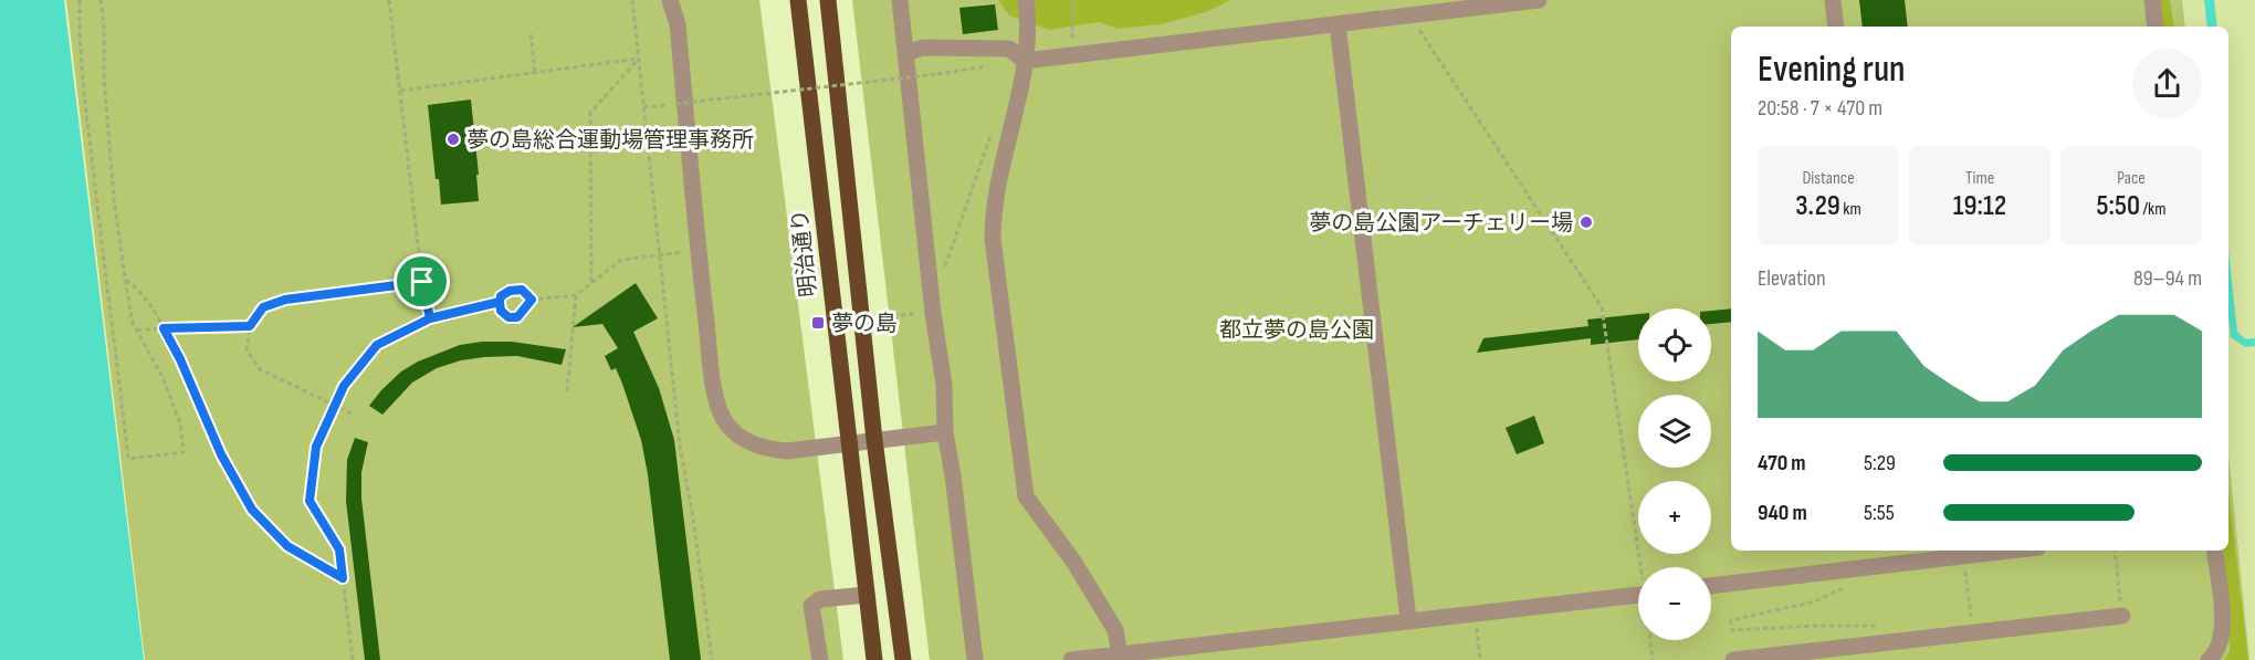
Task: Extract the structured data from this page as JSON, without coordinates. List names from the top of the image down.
{
  "streets": {
    "main road": ["明治通り"]
  },
  "parks": ["都立夢の島公園"],
  "places": {
    "other": ["夢の島総合運動場管理事務所", "夢の島公園アーチェリー場"],
    "transit": ["夢の島"]
  },
  "page": {
    "heading": ["Evening run", "20:58 · 7 × 470 m"],
    "stats": [
      ["Distance", "3.29 km"],
      ["Time", "19:12"],
      ["Pace", "5:50 /km"]
    ],
    "chart": ["Elevation", "89–94 m"],
    "map_buttons": ["+", "−"],
    "list": [
      {
        "name": "470 m",
        "note": "5:29"
      },
      {
        "name": "940 m",
        "note": "5:55"
      }
    ]
  }
}
